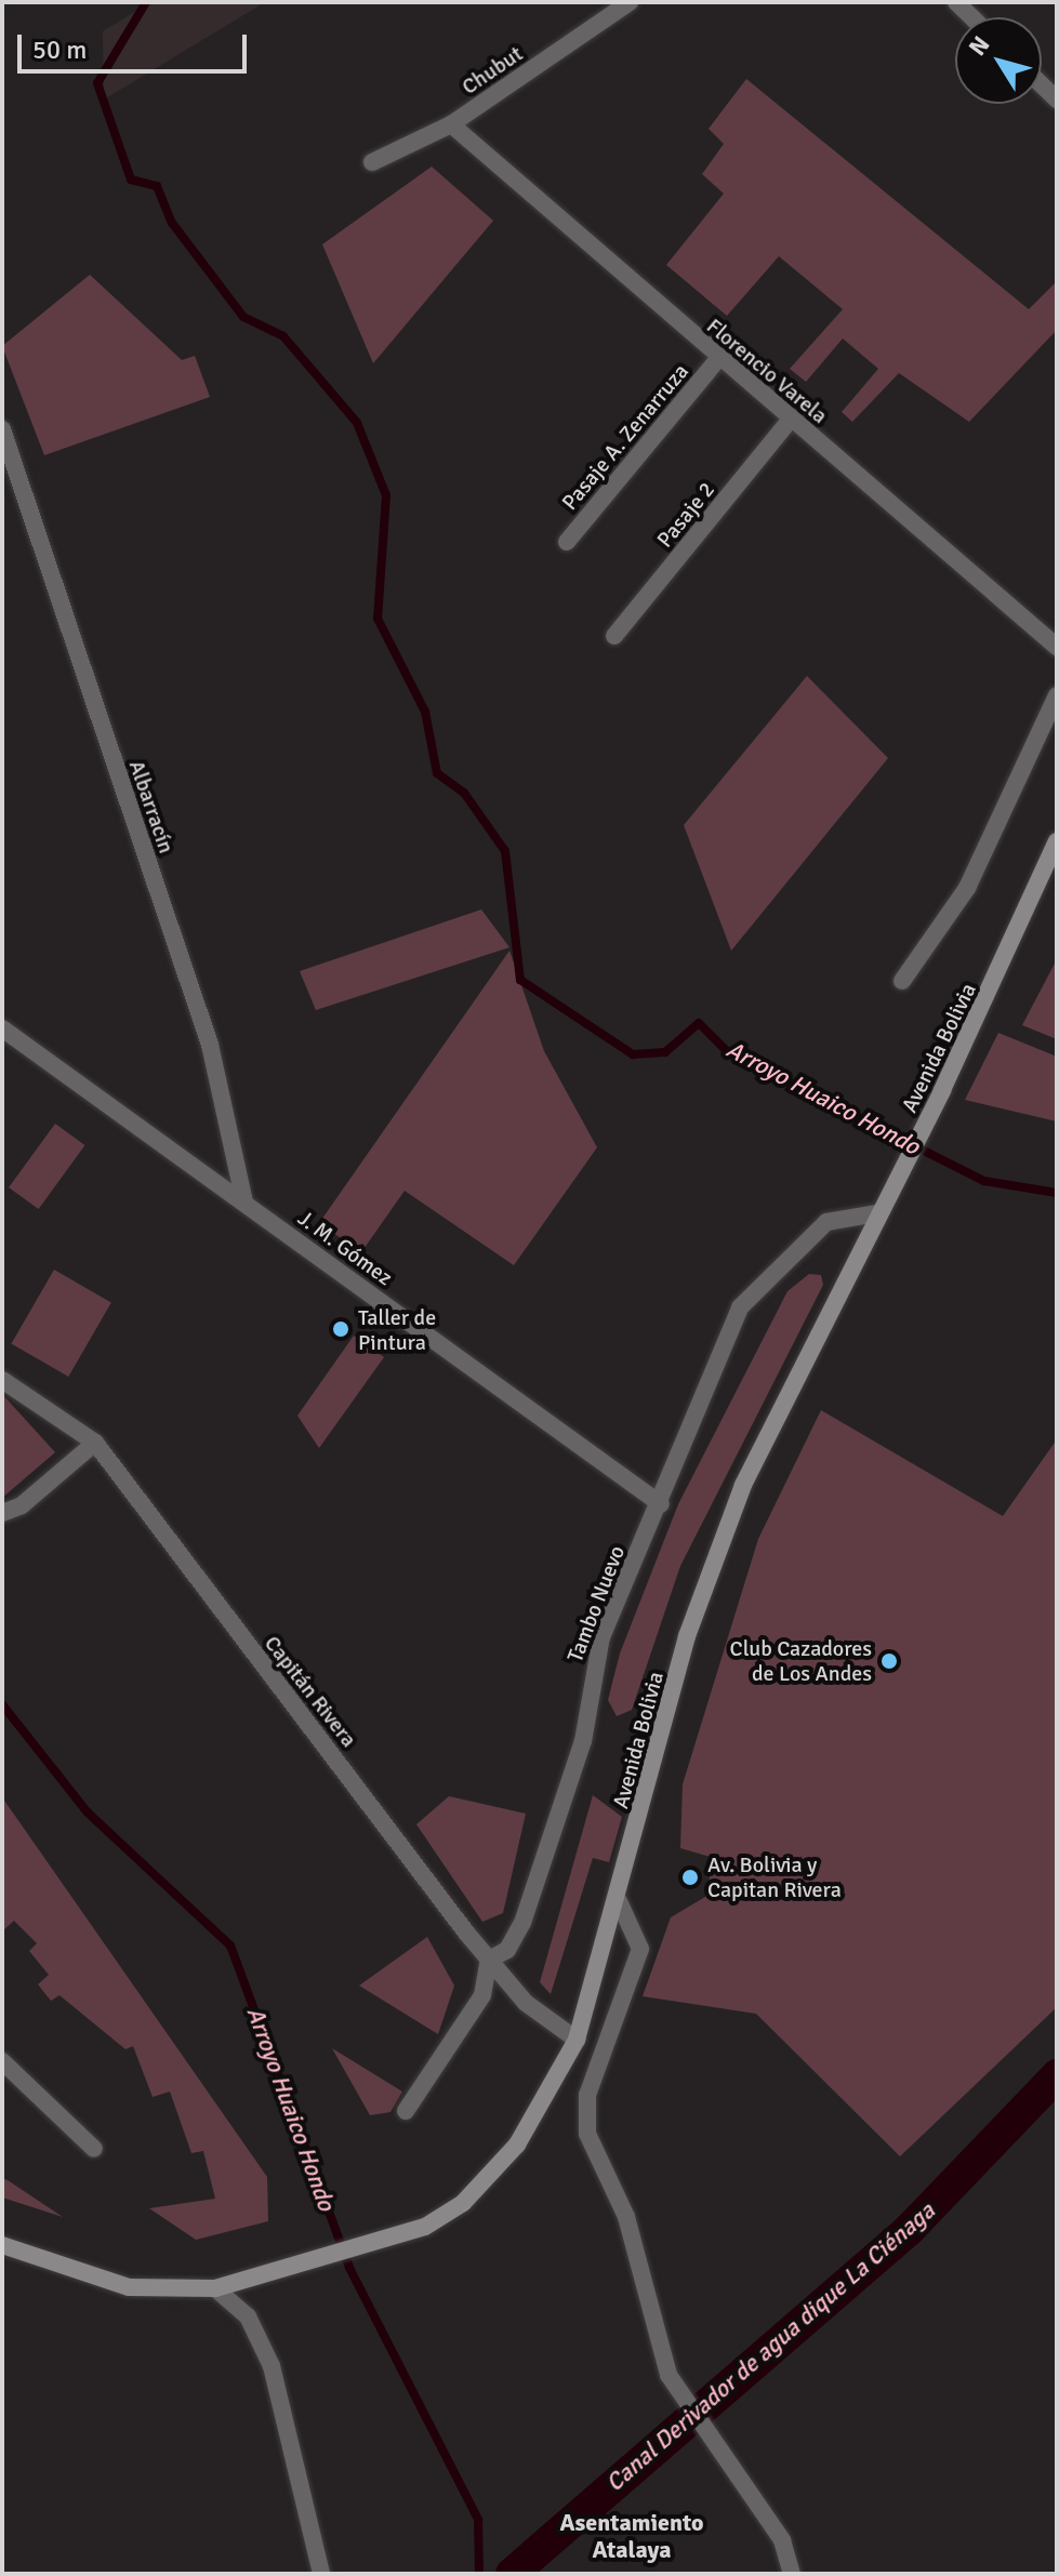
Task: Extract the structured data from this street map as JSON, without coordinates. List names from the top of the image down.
{
  "streets": {
    "street": [
      "Chubut",
      "Florencio Varela",
      "Pasaje A. Zenarruza",
      "Pasaje 2",
      "Albarracín",
      "Avenida Bolivia",
      "J. M. Gómez",
      "Tambo Nuevo",
      "Capitán Rivera"
    ]
  },
  "crossings": [
    ["Chubut", "Florencio Varela"],
    ["Florencio Varela", "Pasaje A. Zenarruza"],
    ["Florencio Varela", "Pasaje 2"],
    ["Albarracín", "J. M. Gómez"],
    ["Avenida Bolivia", "Tambo Nuevo"],
    ["Avenida Bolivia", "Capitán Rivera"],
    ["J. M. Gómez", "Tambo Nuevo"],
    ["Tambo Nuevo", "Capitán Rivera"]
  ],
  "districts": ["Asentamiento Atalaya"],
  "water": ["Arroyo Huaico Hondo", "Canal Derivador de agua dique La Ciénaga"],
  "places": ["Taller de Pintura", "Club Cazadores de Los Andes", "Av. Bolivia y Capitan Rivera"],
  "scale_bar": "50 m",
  "north": "top left"
}
